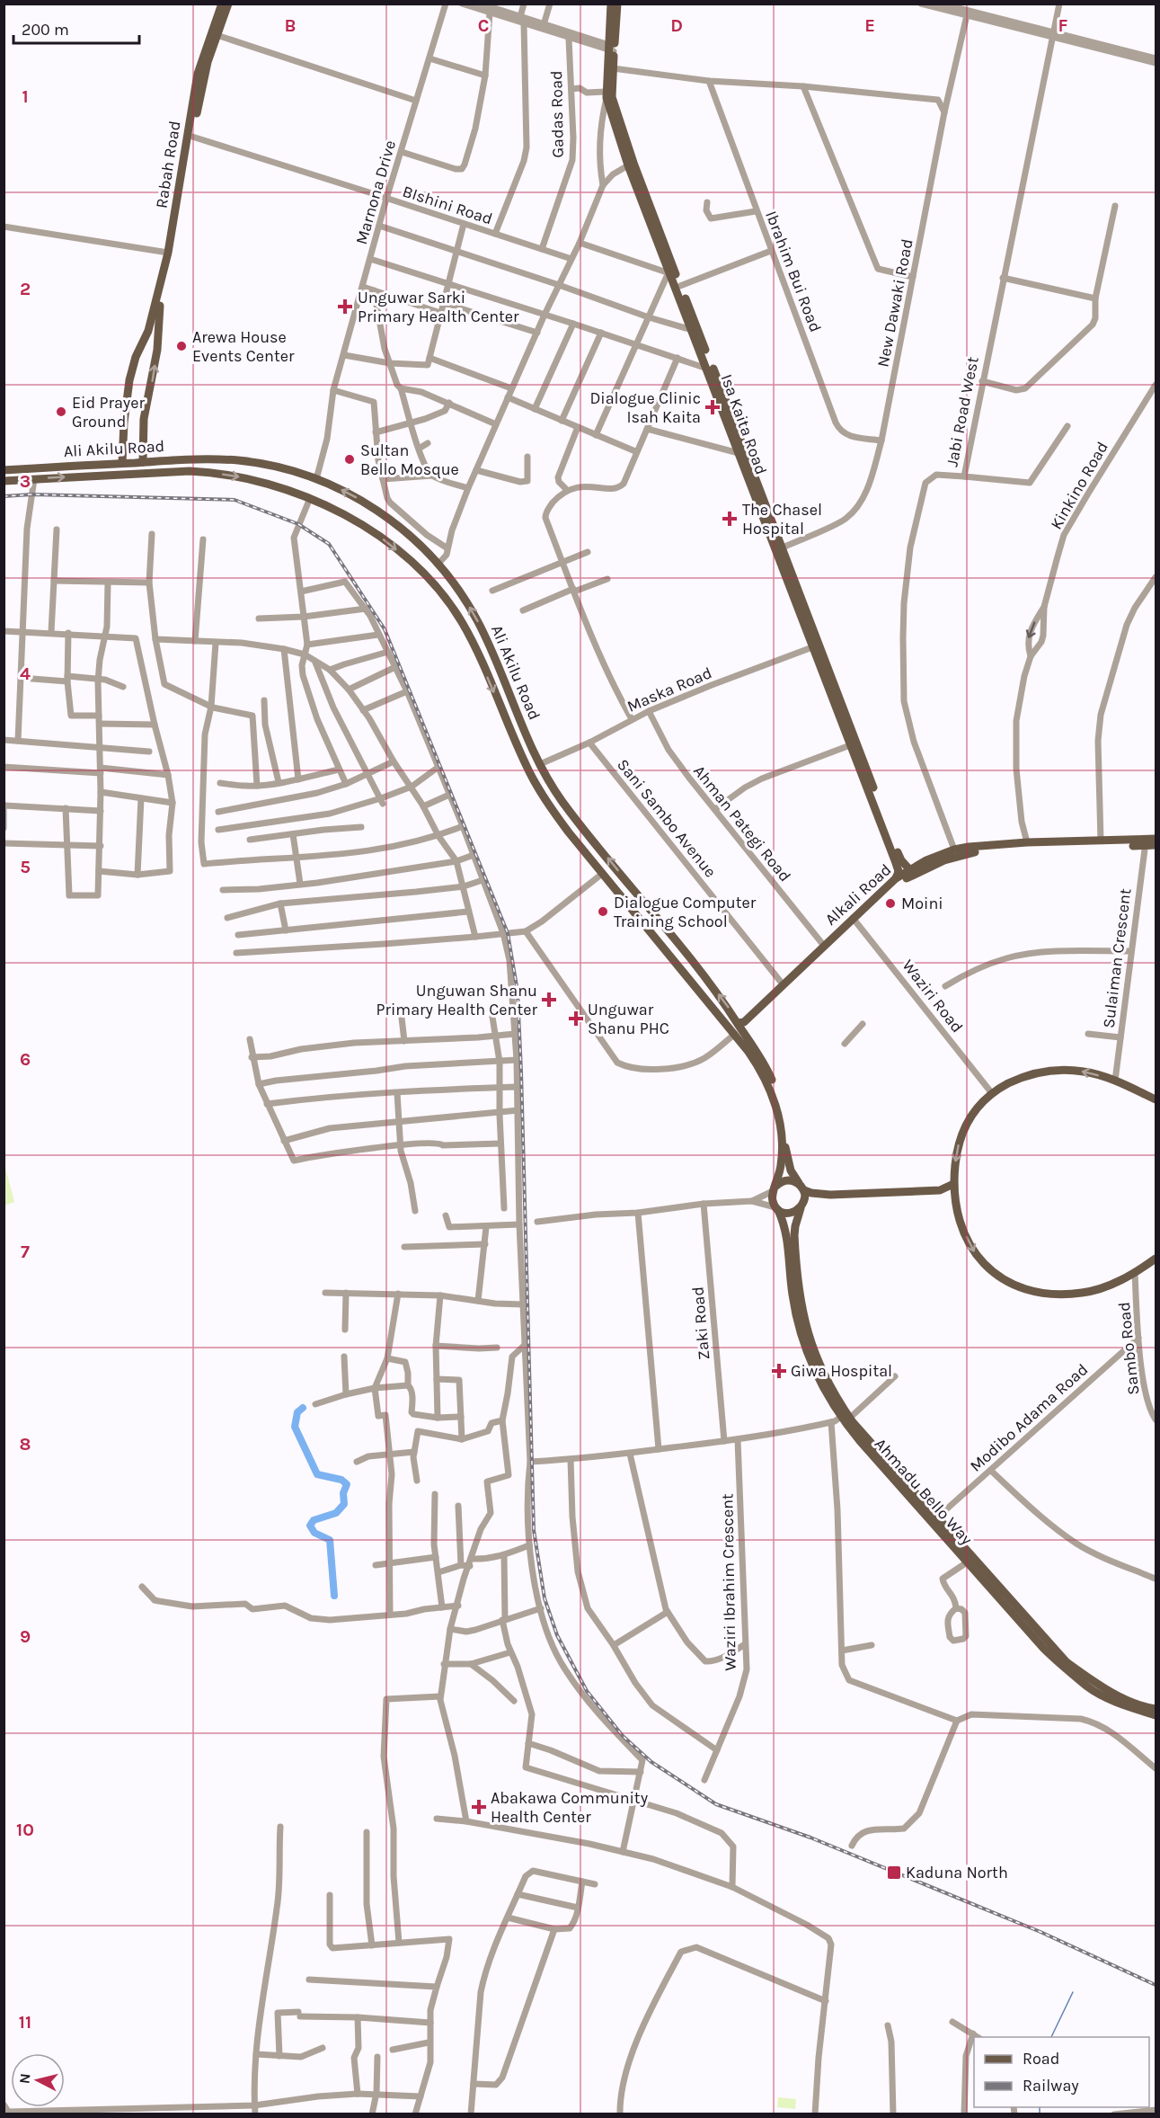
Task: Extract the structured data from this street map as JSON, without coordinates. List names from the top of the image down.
{
  "streets": {
    "main road": [
      "Rabah Road",
      "Isa Kaita Road",
      "Ali Akilu Road",
      "Alkali Road",
      "Ahmadu Bello Way"
    ],
    "street": [
      "Gadas Road",
      "Marnona Drive",
      "BIshini Road",
      "Ibrahim Bui Road",
      "New Dawaki Road",
      "Jabi Road West",
      "Kinkino Road",
      "Maska Road",
      "Sani Sambo Avenue",
      "Ahman Pategi Road",
      "Sulaiman Crescent",
      "Waziri Road",
      "Zaki Road",
      "Sambo Road",
      "Modibo Adama Road",
      "Waziri Ibrahim Crescent"
    ]
  },
  "crossings": [
    ["Gadas Road", "BIshini Road"],
    ["Rabah Road", "BIshini Road"],
    ["Rabah Road", "Ali Akilu Road"],
    ["Marnona Drive", "BIshini Road"],
    ["Marnona Drive", "Ali Akilu Road"],
    ["Ibrahim Bui Road", "New Dawaki Road"],
    ["New Dawaki Road", "Isa Kaita Road"],
    ["Jabi Road West", "Alkali Road"],
    ["Isa Kaita Road", "Maska Road"],
    ["Isa Kaita Road", "Alkali Road"],
    ["Ali Akilu Road", "Maska Road"],
    ["Ali Akilu Road", "Alkali Road"],
    ["Ali Akilu Road", "Ahmadu Bello Way"],
    ["Kinkino Road", "Alkali Road"],
    ["Maska Road", "Sani Sambo Avenue"],
    ["Maska Road", "Ahman Pategi Road"],
    ["Sani Sambo Avenue", "Alkali Road"],
    ["Ahman Pategi Road", "Alkali Road"],
    ["Alkali Road", "Sulaiman Crescent"],
    ["Alkali Road", "Waziri Road"],
    ["Sambo Road", "Modibo Adama Road"],
    ["Modibo Adama Road", "Ahmadu Bello Way"]
  ],
  "places": {
    "health": [
      "Unguwar Sarki Primary Health Center",
      "Dialogue Clinic Isah Kaita",
      "The Chasel Hospital",
      "Unguwan Shanu Primary Health Center",
      "Unguwar Shanu PHC",
      "Giwa Hospital",
      "Abakawa Community Health Center"
    ],
    "other": [
      "Arewa House Events Center",
      "Eid Prayer Ground",
      "Sultan Bello Mosque",
      "Moini",
      "Dialogue Computer Training School"
    ],
    "transit": ["Kaduna North"]
  },
  "legend": ["Road", "Railway"],
  "scale_bar": "200 m",
  "north": "left",
  "grid": {
    "columns": [
      "B",
      "C",
      "D",
      "E",
      "F"
    ],
    "rows": [
      "1",
      "2",
      "3",
      "4",
      "5",
      "6",
      "7",
      "8",
      "9",
      "10",
      "11"
    ]
  }
}
